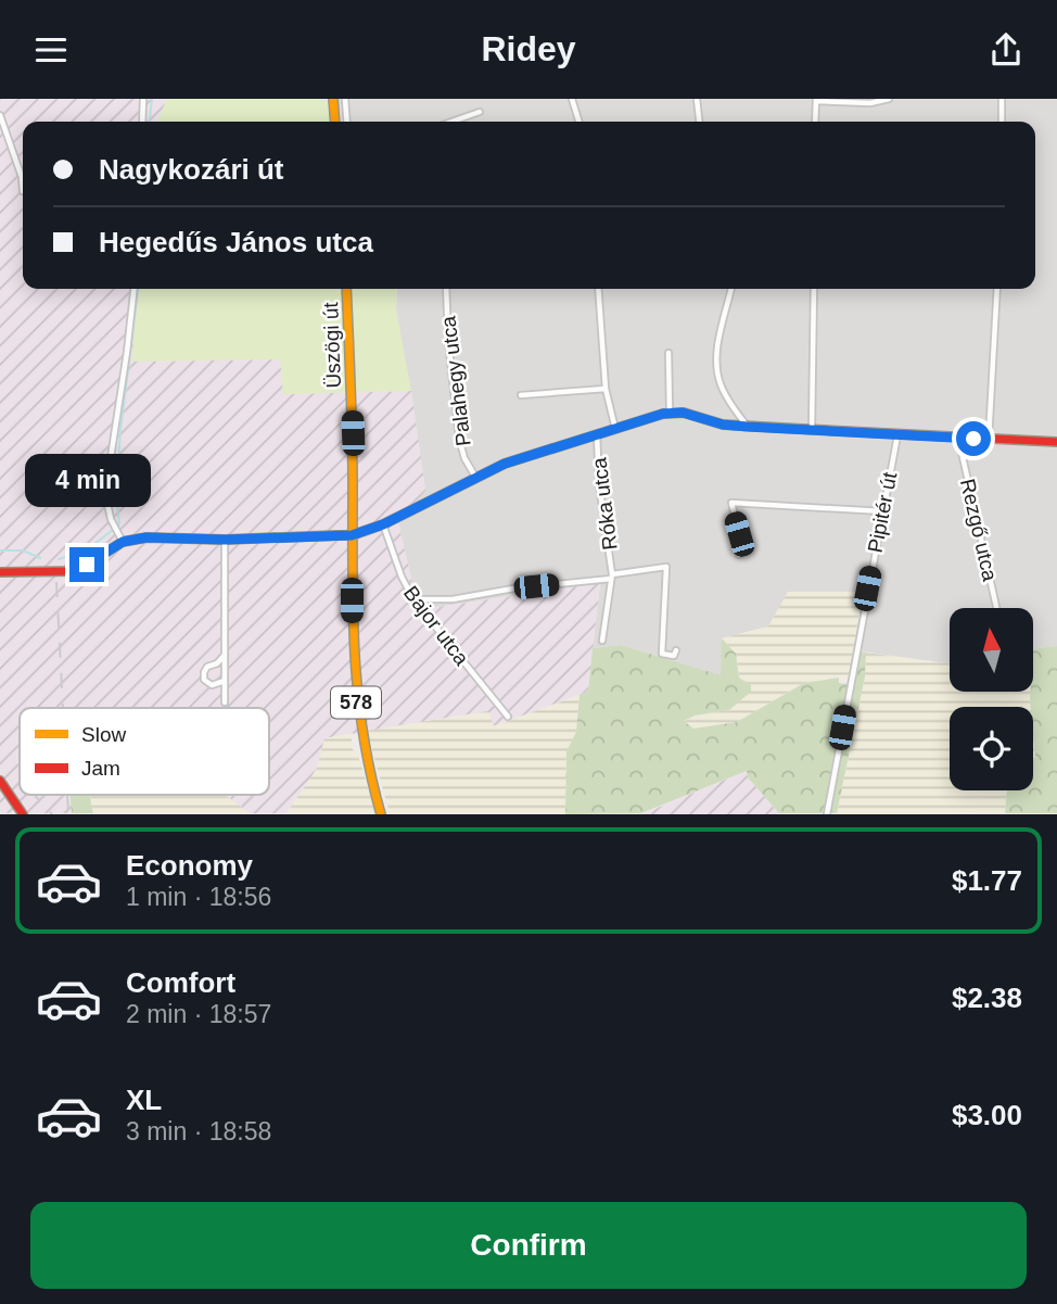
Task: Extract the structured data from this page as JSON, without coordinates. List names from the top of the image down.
{
  "streets": {
    "street": [
      "Üszögi út",
      "Palahegy utca",
      "Róka utca",
      "Pipitér út",
      "Rezgő utca",
      "Bajor utca",
      "578"
    ]
  },
  "crossings": [
    ["Róka utca", "Bajor utca"]
  ],
  "legend": ["Slow", "Jam"],
  "north": "top",
  "page": {
    "header": "Ridey",
    "banner": ["Nagykozári út", "Hegedűs János utca"],
    "bubble": "4 min",
    "list": [
      {
        "name": "Economy",
        "note": "1 min · 18:56",
        "value": "$1.77"
      },
      {
        "name": "Comfort",
        "note": "2 min · 18:57",
        "value": "$2.38"
      },
      {
        "name": "XL",
        "note": "3 min · 18:58",
        "value": "$3.00"
      }
    ],
    "buttons": "Confirm"
  }
}
